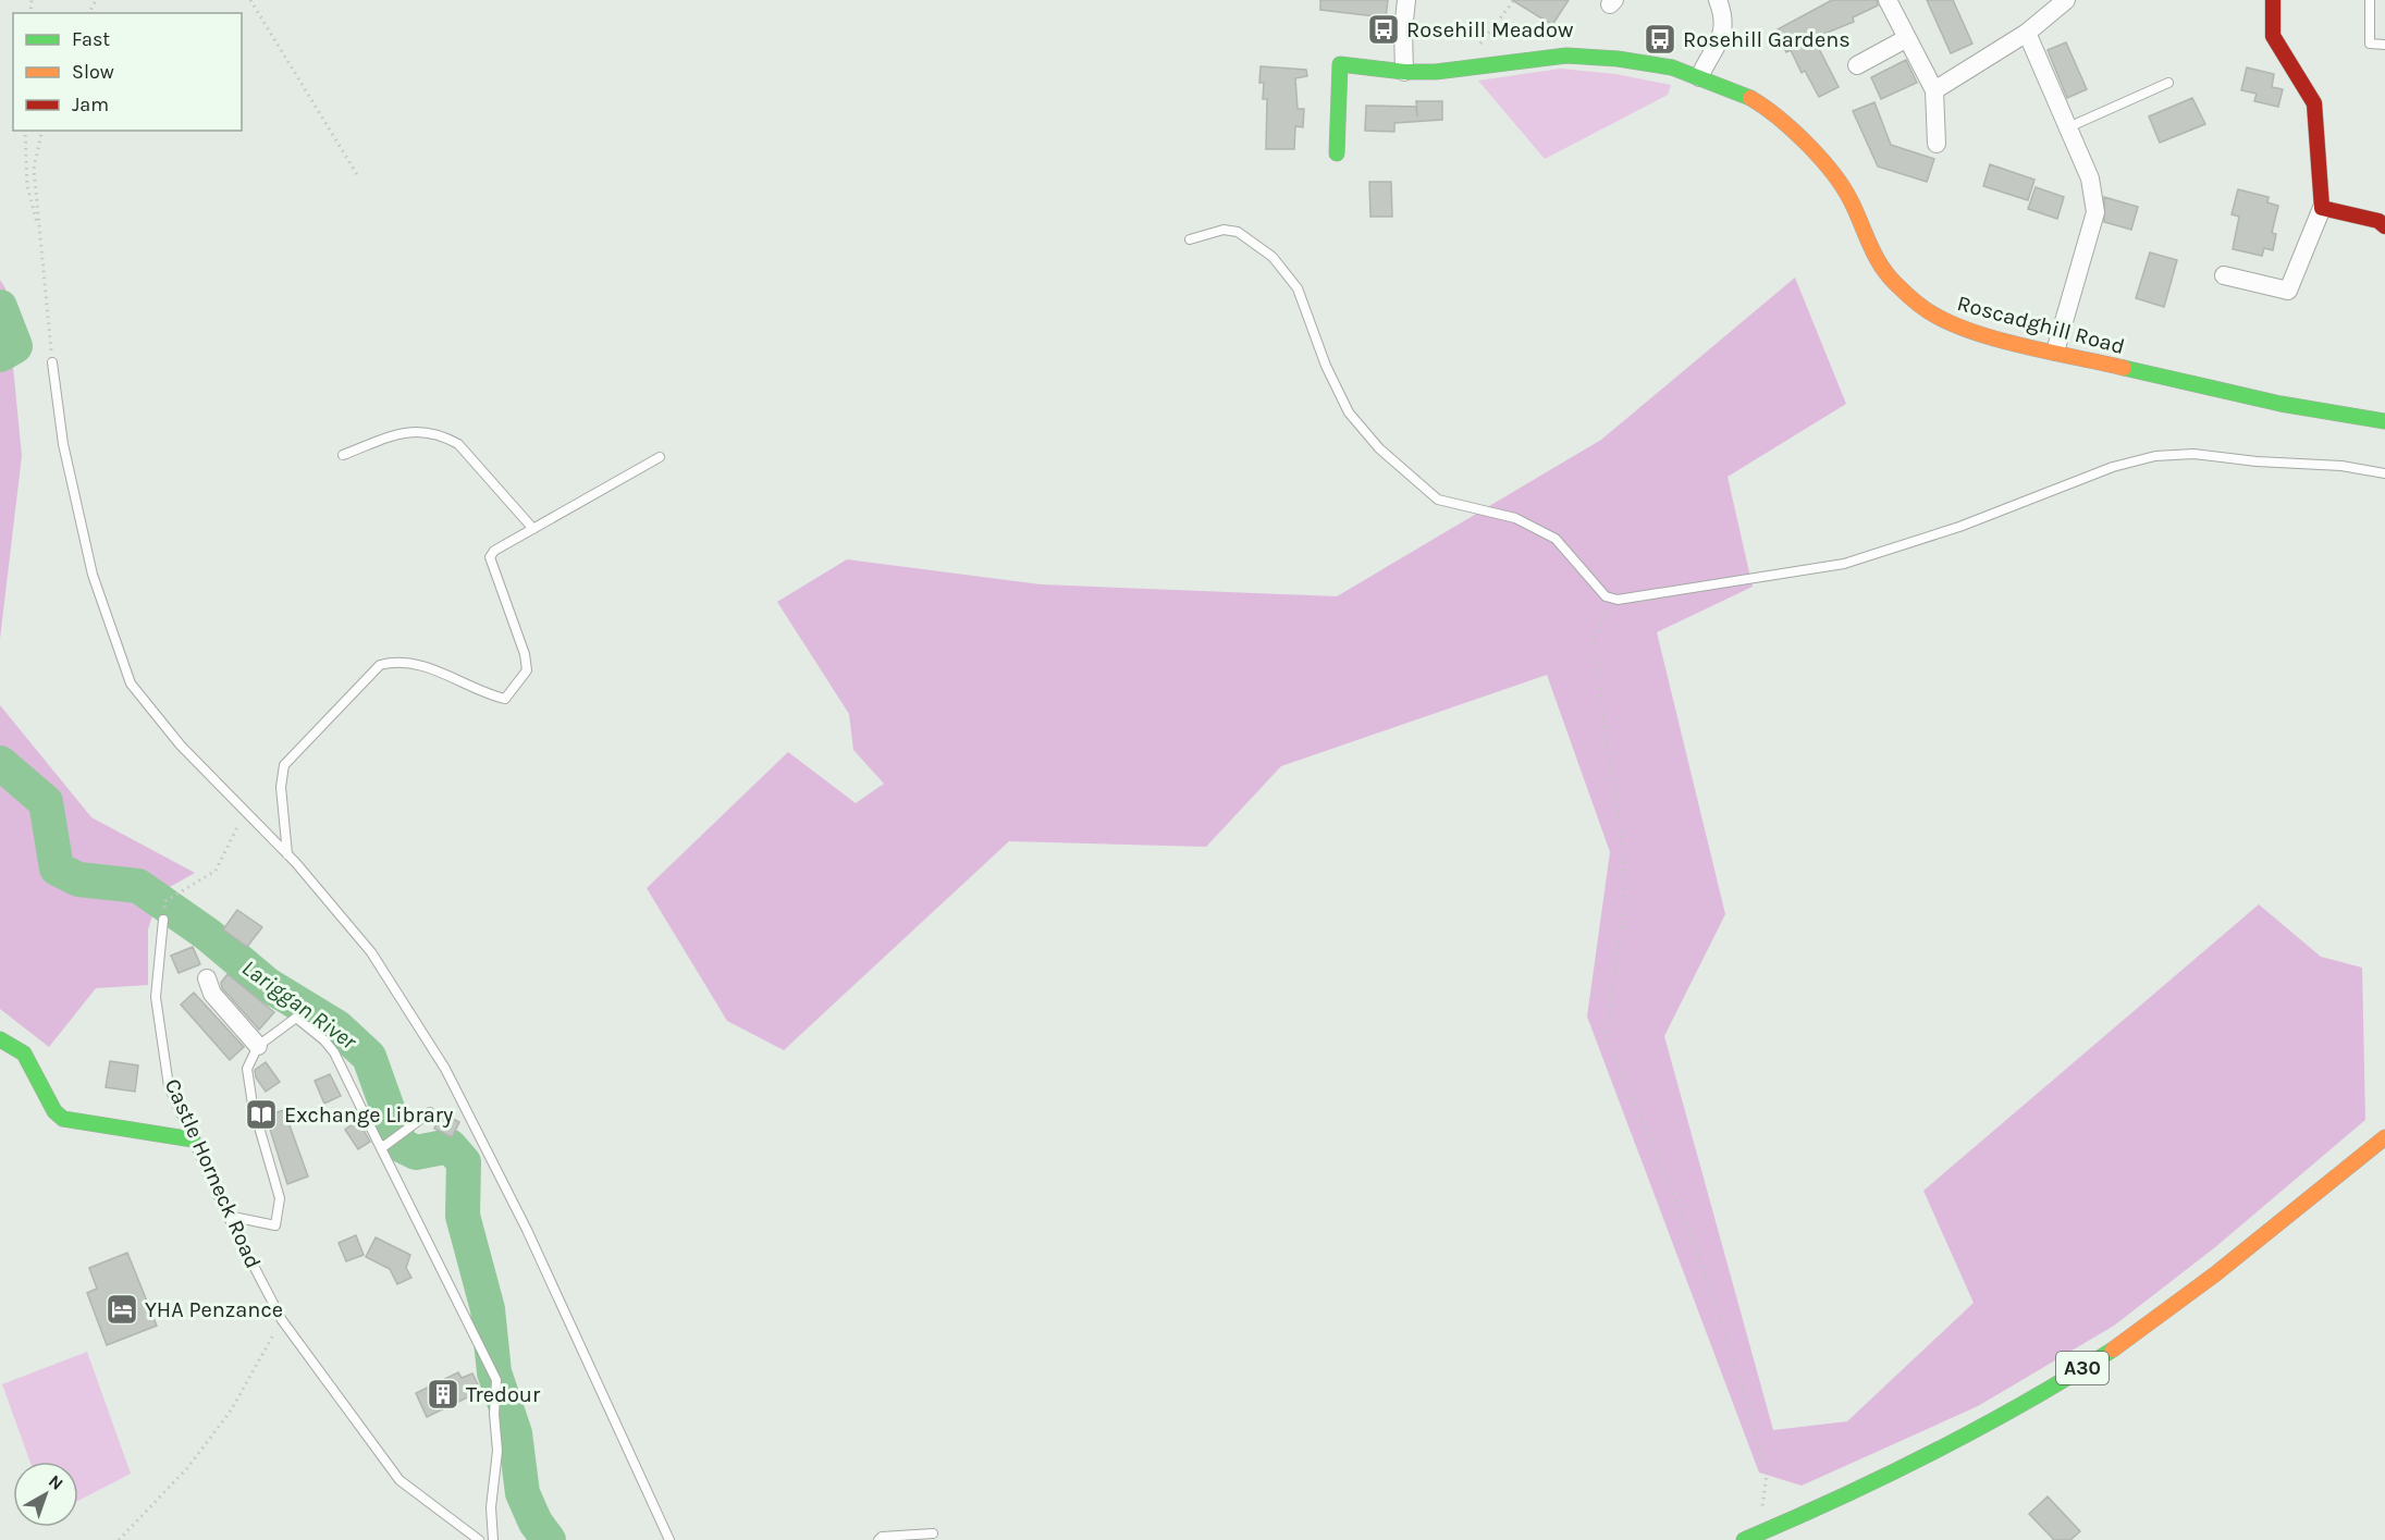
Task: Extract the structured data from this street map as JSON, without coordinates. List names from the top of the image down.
{
  "streets": {
    "main road": ["Roscadghill Road", "A30"],
    "lane": ["Castle Horneck Road"]
  },
  "water": ["Lariggan River"],
  "places": {
    "bus stop": ["Rosehill Meadow", "Rosehill Gardens"],
    "library": ["Exchange Library"],
    "hotel": ["YHA Penzance"],
    "building": ["Tredour"]
  },
  "legend": ["Fast", "Slow", "Jam"],
  "north": "top right"
}
